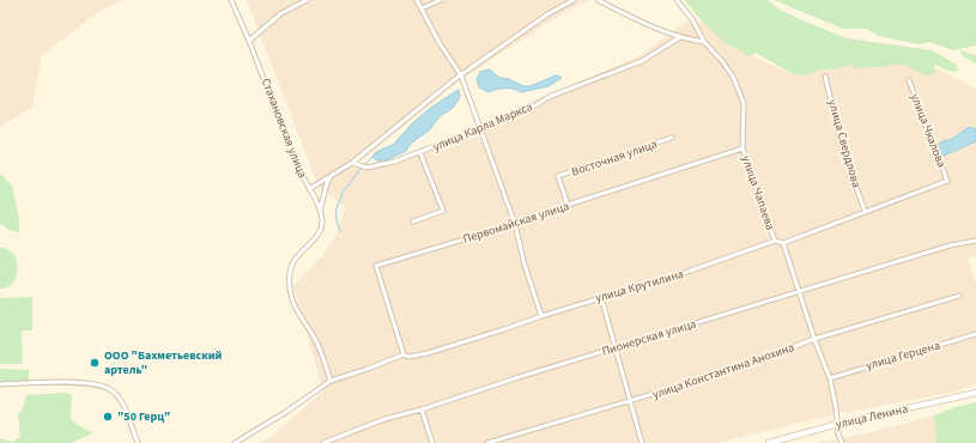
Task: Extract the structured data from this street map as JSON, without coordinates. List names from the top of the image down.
{
  "streets": {
    "main road": ["улица Ленина"],
    "street": [
      "улица Карла Маркса",
      "Стахановская улица",
      "улица Чкалова",
      "улица Свердлова",
      "Восточная улица",
      "улица Чапаева",
      "Первомайская улица",
      "улица Крутилина",
      "Пионерская улица",
      "улица Герцена",
      "улица Константина Анохина"
    ]
  },
  "crossings": [
    ["улица Чкалова", "улица Свердлова"],
    ["Восточная улица", "Первомайская улица"],
    ["улица Чапаева", "Первомайская улица"],
    ["улица Чапаева", "улица Крутилина"],
    ["улица Чапаева", "Пионерская улица"],
    ["улица Чапаева", "улица Герцена"],
    ["улица Чапаева", "улица Константина Анохина"],
    ["улица Чапаева", "улица Ленина"],
    ["Первомайская улица", "улица Крутилина"]
  ],
  "places": ["ООО \"Бахметьевский артель\"", "\"50 Герц\""]
}
